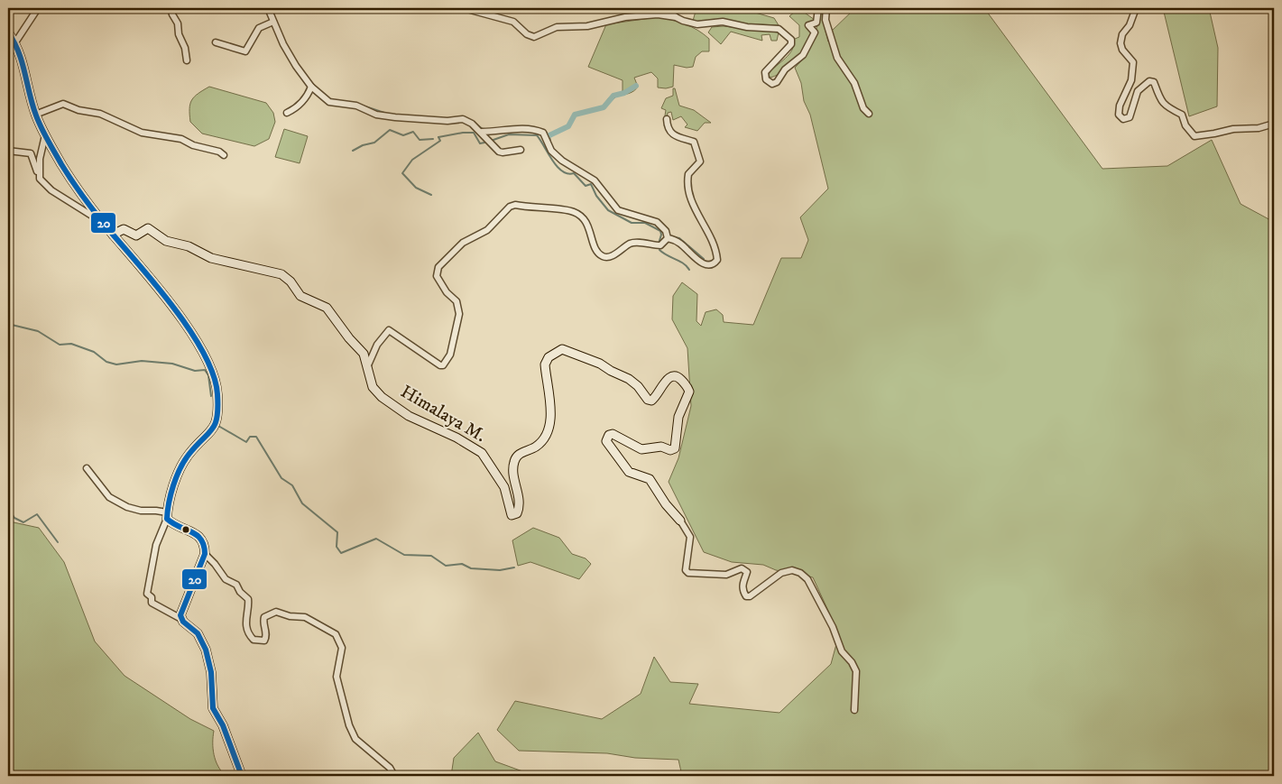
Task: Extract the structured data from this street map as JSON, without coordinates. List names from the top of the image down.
{
  "streets": {
    "street": ["Himalaya M."]
  },
  "lines": ["transit line 20"]
}
